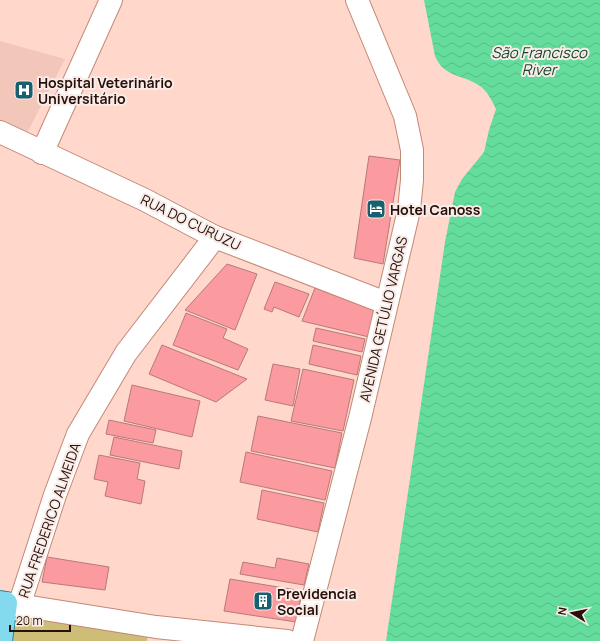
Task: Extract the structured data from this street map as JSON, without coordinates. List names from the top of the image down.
{
  "streets": {
    "street": ["RUA DO CURUZU", "AVENIDA GETÚLIO VARGAS", "RUA FREDERICO ALMEIDA"]
  },
  "crossings": [
    ["RUA DO CURUZU", "AVENIDA GETÚLIO VARGAS"],
    ["RUA DO CURUZU", "RUA FREDERICO ALMEIDA"]
  ],
  "water": ["São Francisco River"],
  "places": {
    "hospital": ["Hospital Veterinário Universitário"],
    "hotel": ["Hotel Canoss"],
    "building": ["Previdencia Social"]
  },
  "scale_bar": "20 m",
  "north": "left"
}
